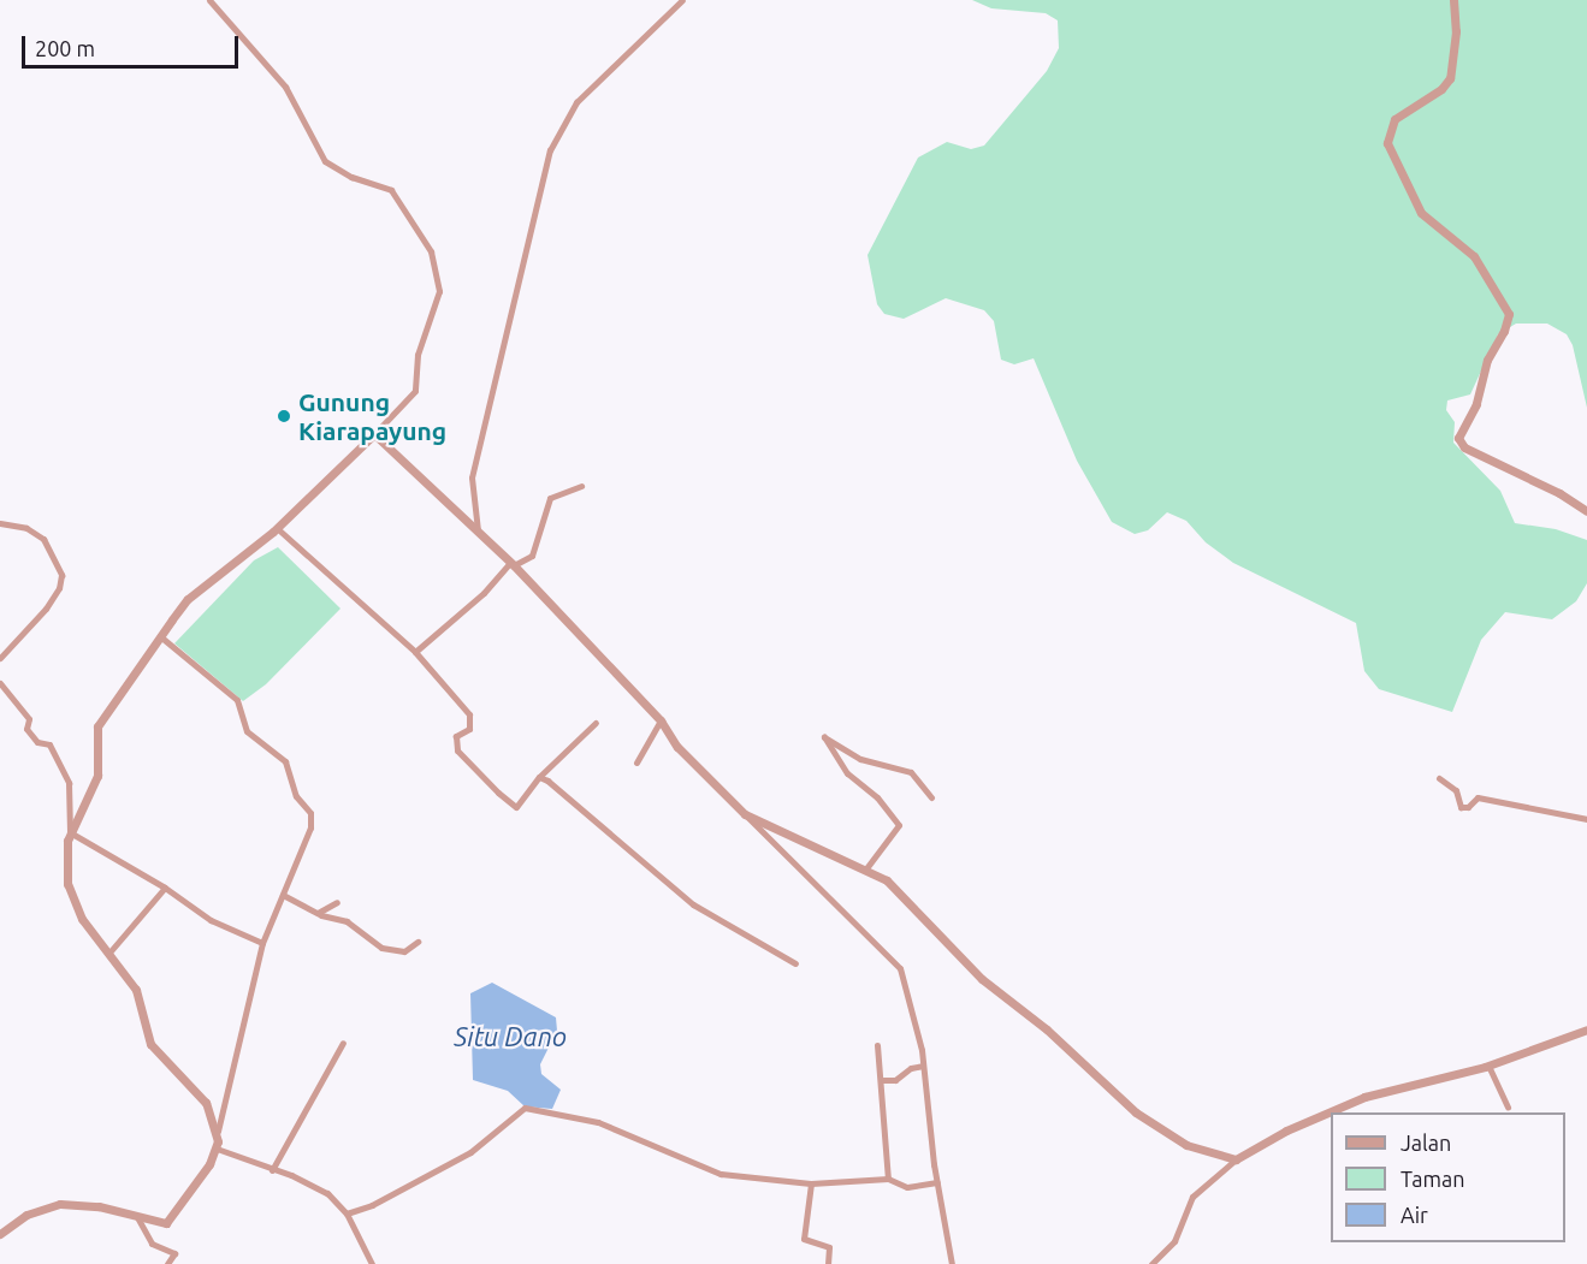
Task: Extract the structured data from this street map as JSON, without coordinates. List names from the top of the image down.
{
  "water": ["Situ Dano"],
  "places": ["Gunung Kiarapayung"],
  "legend": ["Jalan", "Taman", "Air"],
  "scale_bar": "200 m"
}
